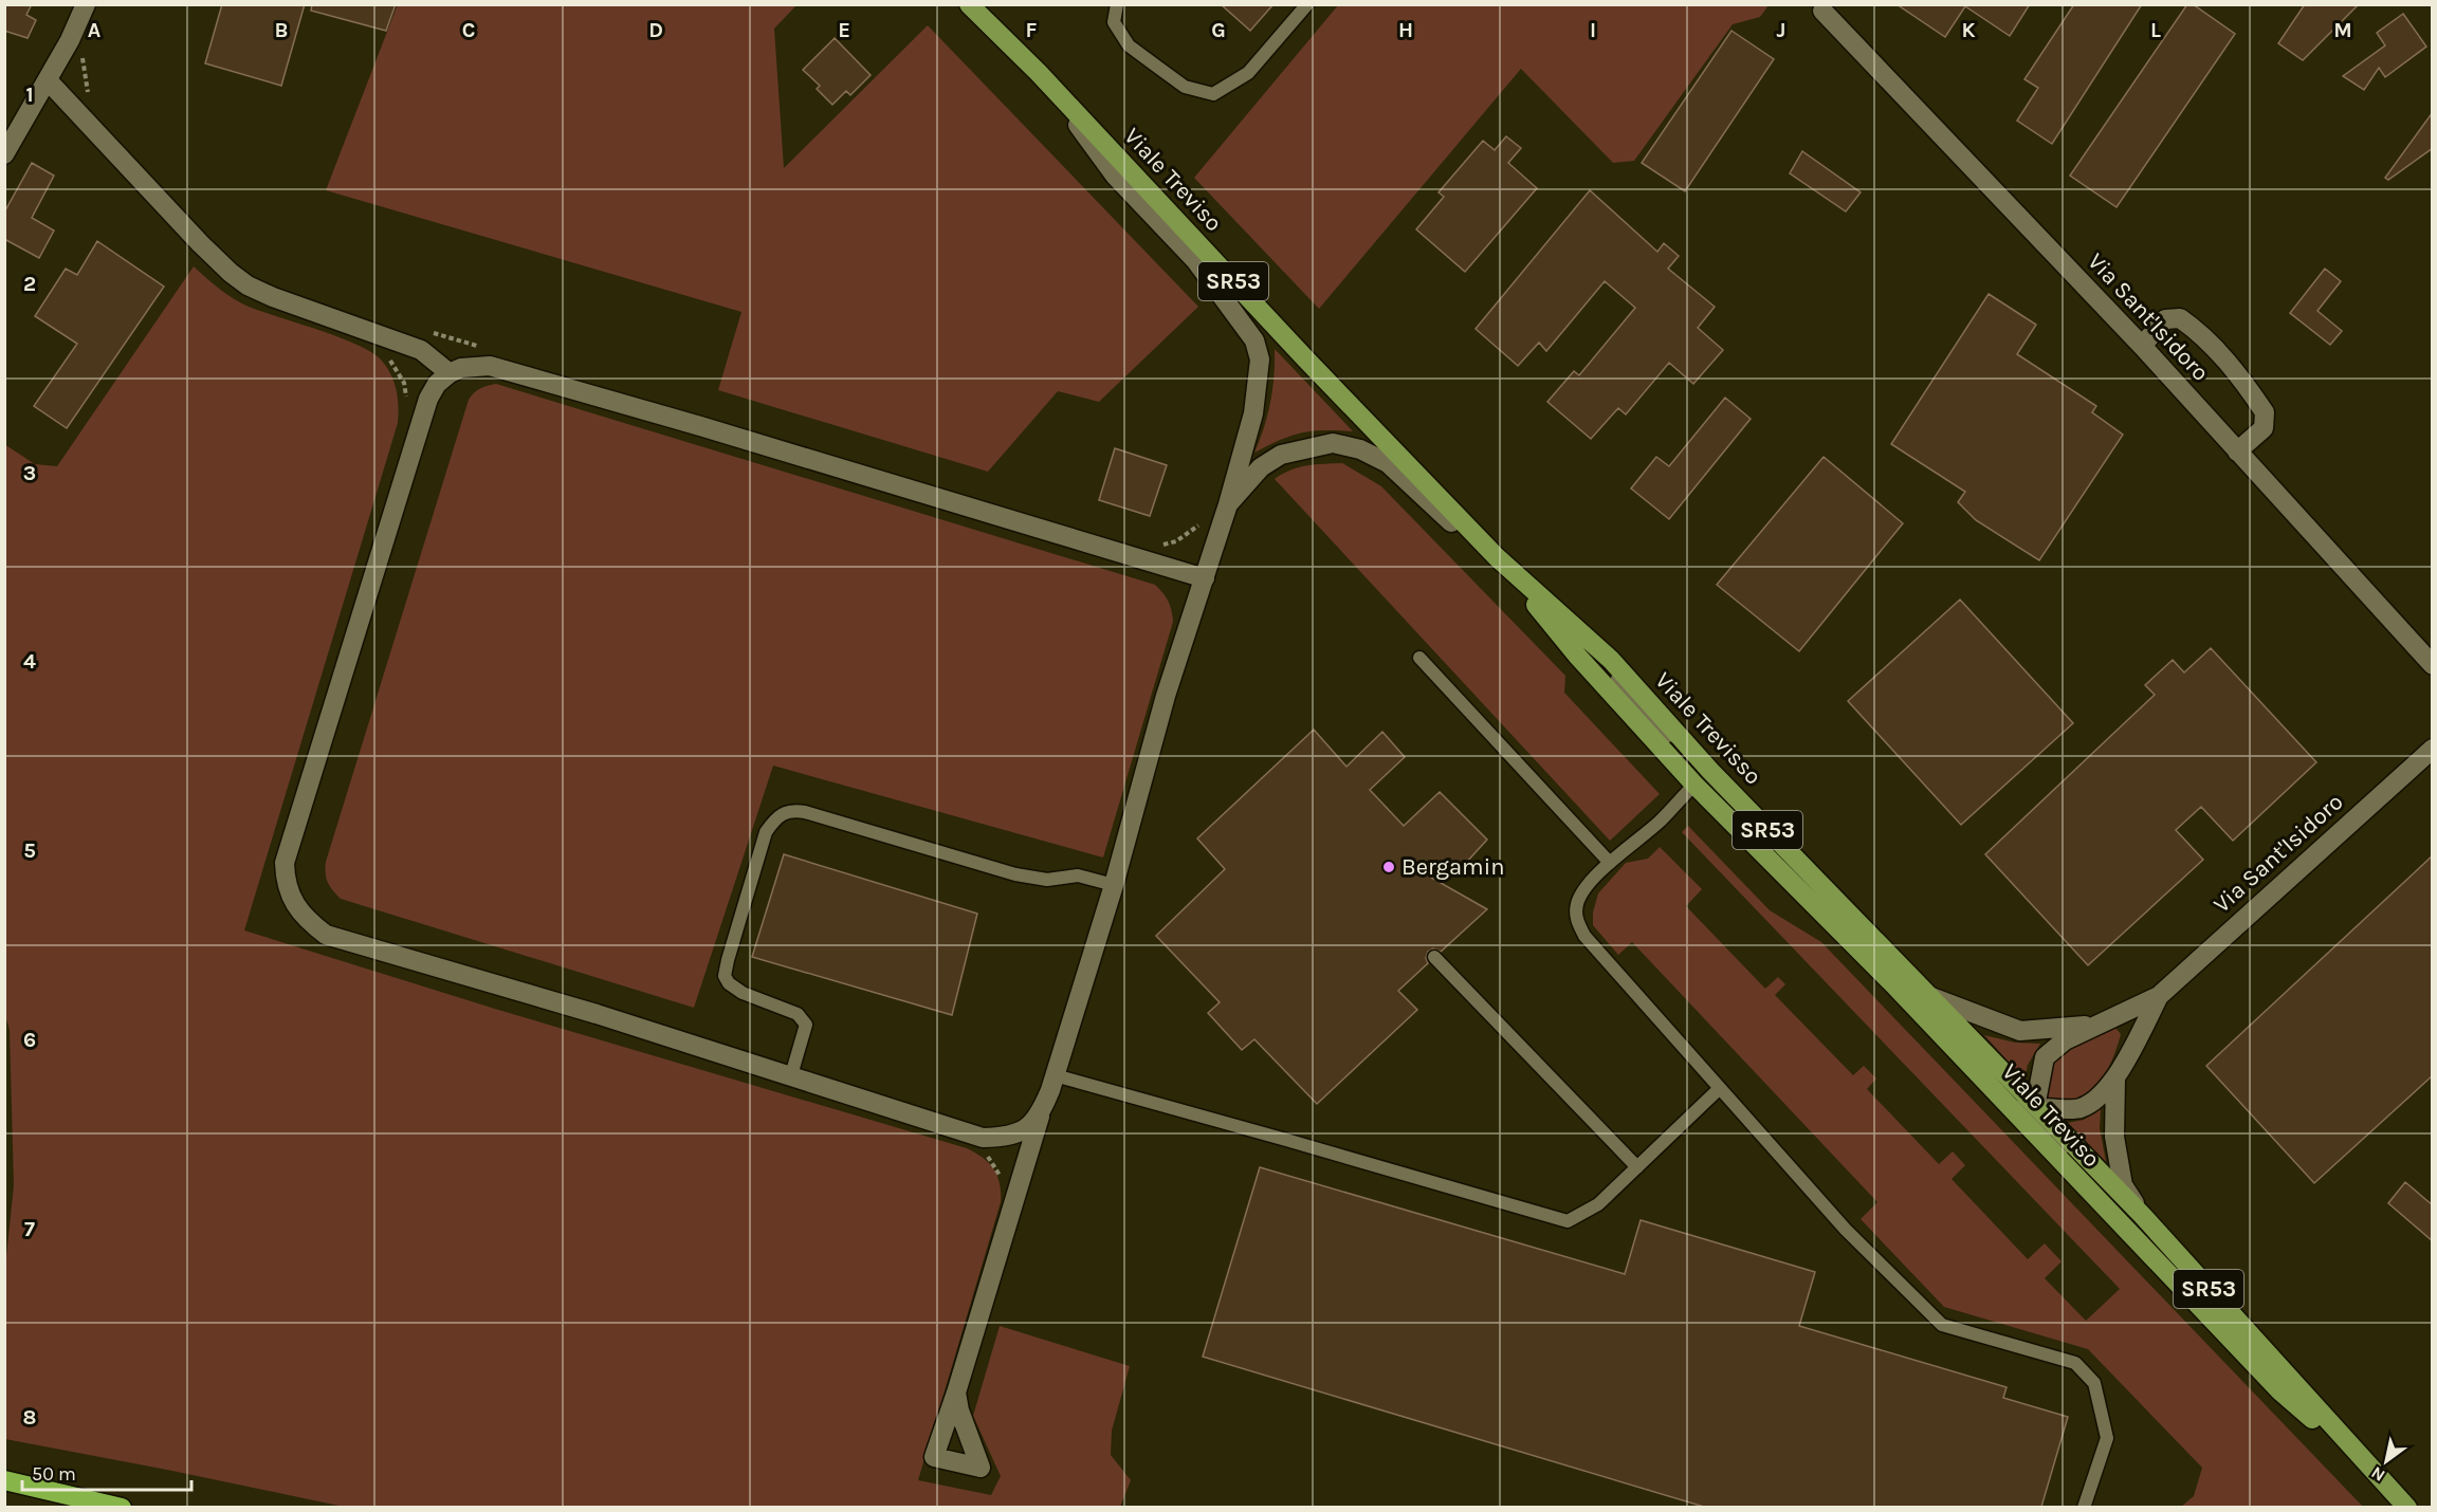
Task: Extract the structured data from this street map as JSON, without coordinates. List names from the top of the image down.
{
  "streets": {
    "main road": ["Viale Treviso", "SR53", "Viale Trevisso"],
    "street": ["Via Sant'Isidoro"]
  },
  "crossings": [
    ["Viale Treviso", "Viale Trevisso"]
  ],
  "places": ["Bergamin"],
  "scale_bar": "50 m",
  "north": "bottom left",
  "grid": {
    "columns": [
      "A",
      "B",
      "C",
      "D",
      "E",
      "F",
      "G",
      "H",
      "I",
      "J",
      "K",
      "L",
      "M"
    ],
    "rows": [
      "1",
      "2",
      "3",
      "4",
      "5",
      "6",
      "7",
      "8"
    ]
  }
}
